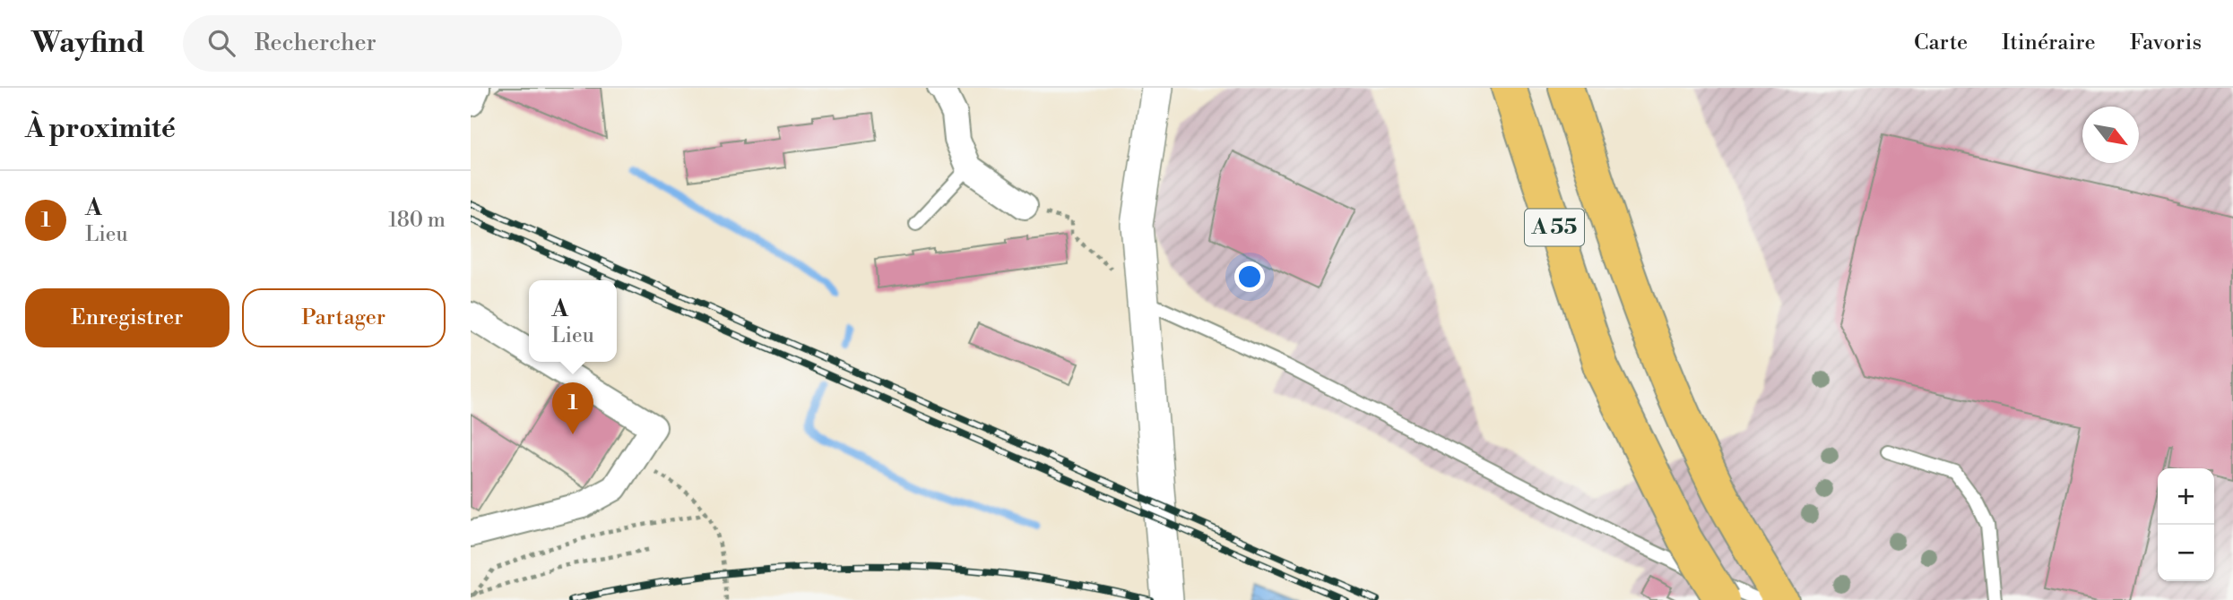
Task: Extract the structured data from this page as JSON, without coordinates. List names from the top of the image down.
{
  "streets": {
    "highway": ["A 55"]
  },
  "north": "bottom right",
  "page": {
    "header": "Wayfind",
    "search": "Rechercher",
    "nav": ["Carte", "Itinéraire", "Favoris"],
    "heading": "À proximité",
    "list": [
      {
        "mark": "1",
        "name": "A",
        "note": "Lieu",
        "value": "180 m"
      }
    ],
    "buttons": ["Enregistrer", "Partager"],
    "popup": ["A", "Lieu"],
    "pins": "1",
    "map_buttons": ["+", "−"]
  }
}
